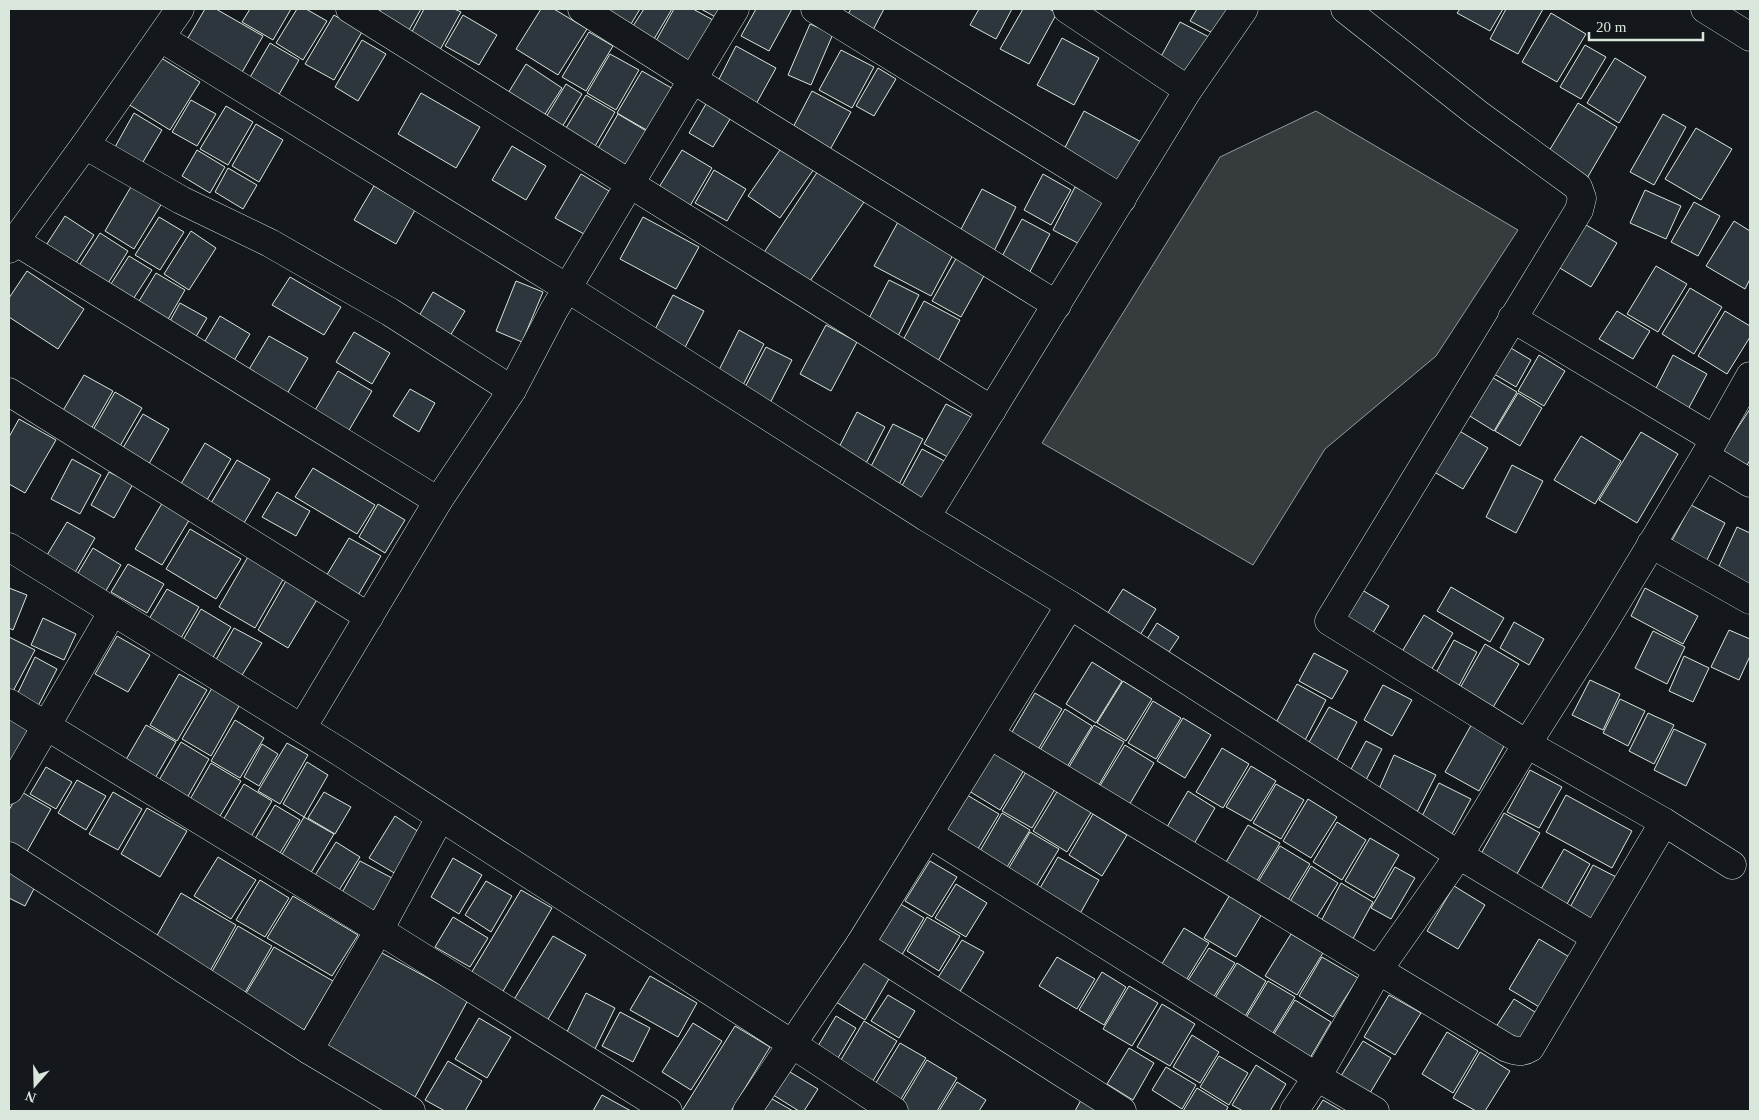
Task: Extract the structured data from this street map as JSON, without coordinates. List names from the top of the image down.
{
  "scale_bar": "20 m",
  "north": "bottom"
}
